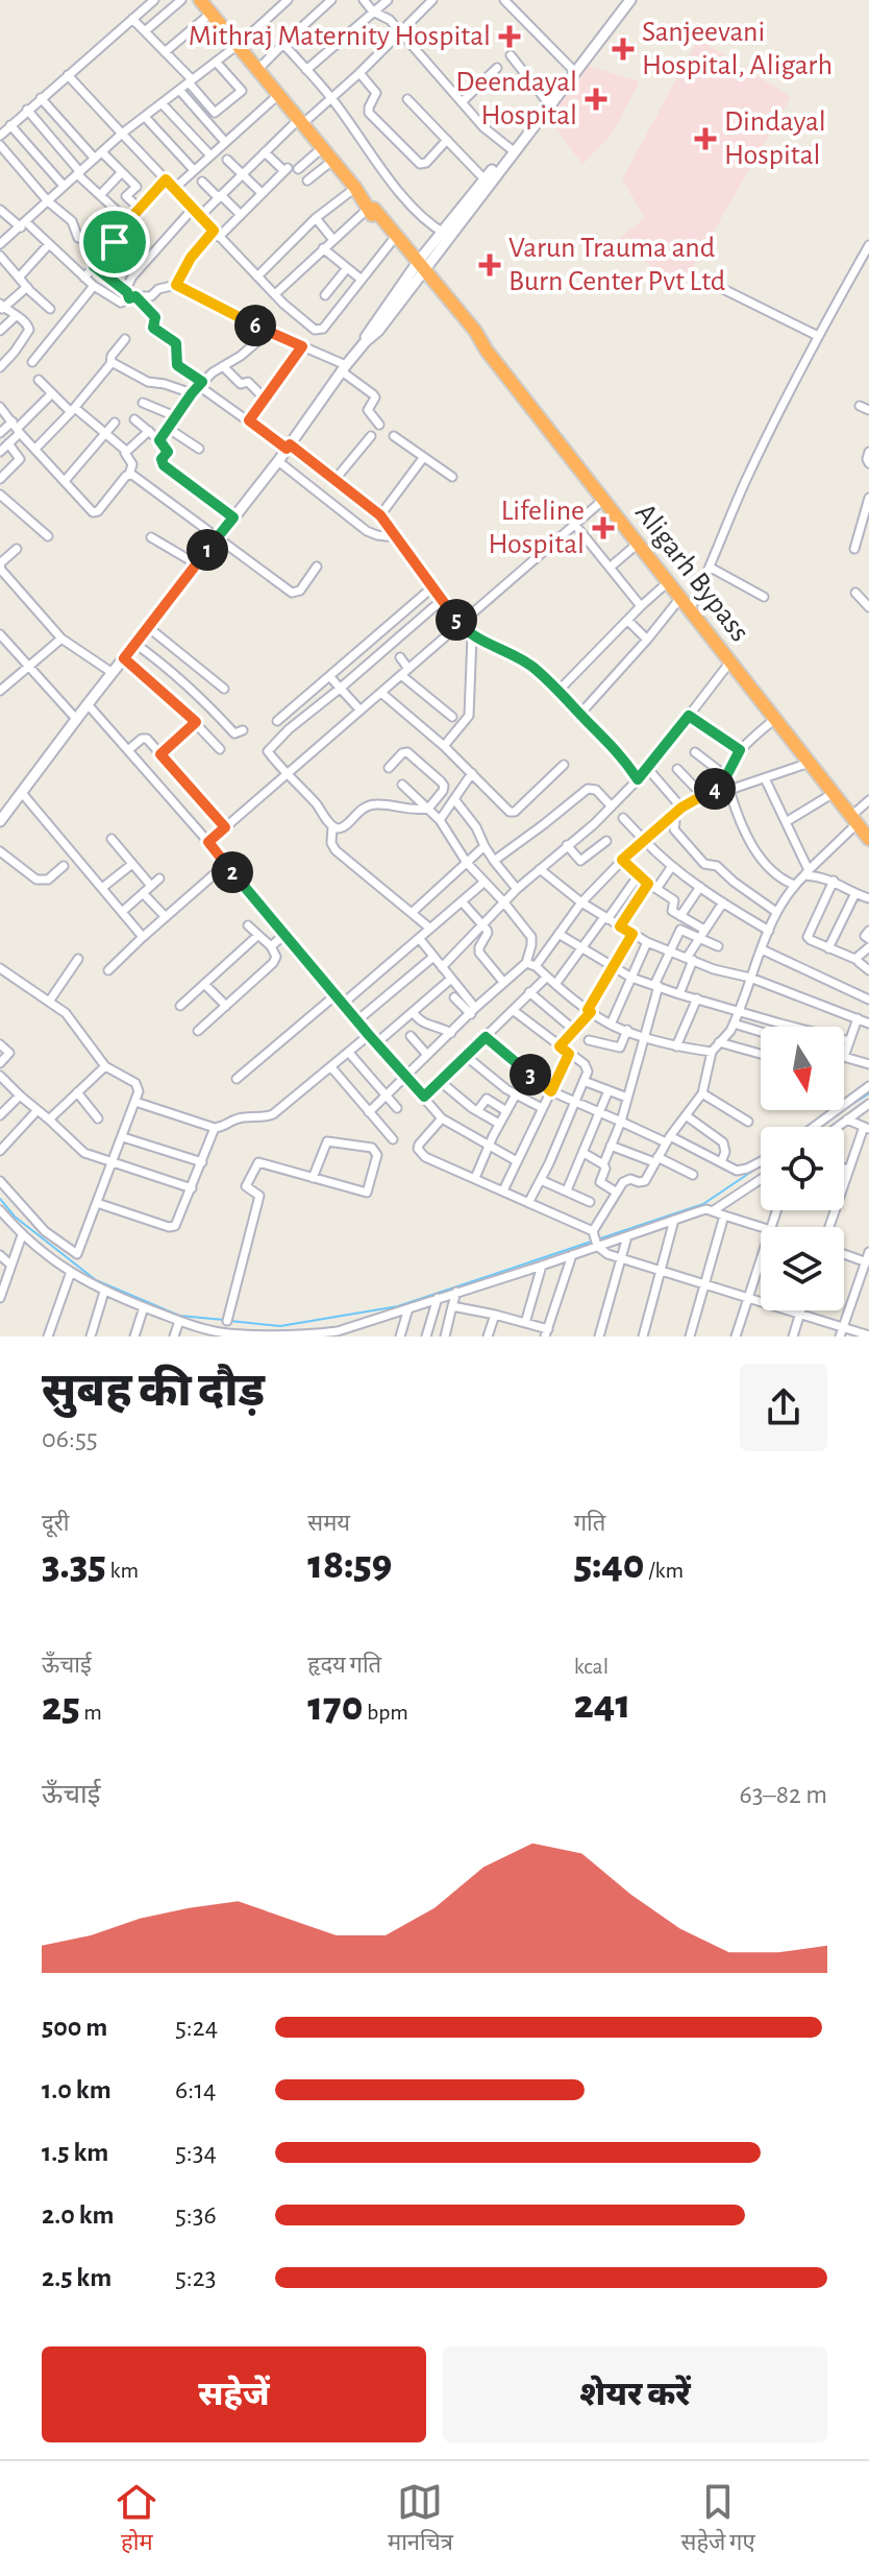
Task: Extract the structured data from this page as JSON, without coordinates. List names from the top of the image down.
{
  "streets": {
    "highway": ["Aligarh Bypass"]
  },
  "places": {
    "health": [
      "Mithraj Maternity Hospital",
      "Sanjeevani Hospital, Aligarh",
      "Deendayal Hospital",
      "Dindayal Hospital",
      "Varun Trauma and Burn Center Pvt Ltd",
      "Lifeline Hospital"
    ]
  },
  "north": "bottom",
  "page": {
    "pins": [
      "6",
      "1",
      "5",
      "4",
      "2",
      "3"
    ],
    "heading": ["सुबह की दौड़", "06:55"],
    "stats": [
      ["दूरी", "3.35 km"],
      ["समय", "18:59"],
      ["गति", "5:40 /km"],
      ["ऊँचाई", "25 m"],
      ["हृदय गति", "170 bpm"],
      ["kcal", "241"]
    ],
    "chart": ["ऊँचाई", "63–82 m"],
    "list": [
      {
        "name": "500 m",
        "note": "5:24"
      },
      {
        "name": "1.0 km",
        "note": "6:14"
      },
      {
        "name": "1.5 km",
        "note": "5:34"
      },
      {
        "name": "2.0 km",
        "note": "5:36"
      },
      {
        "name": "2.5 km",
        "note": "5:23"
      }
    ],
    "buttons": ["सहेजें", "शेयर करें"],
    "tabs": ["होम", "मानचित्र", "सहेजे गए"]
  }
}
